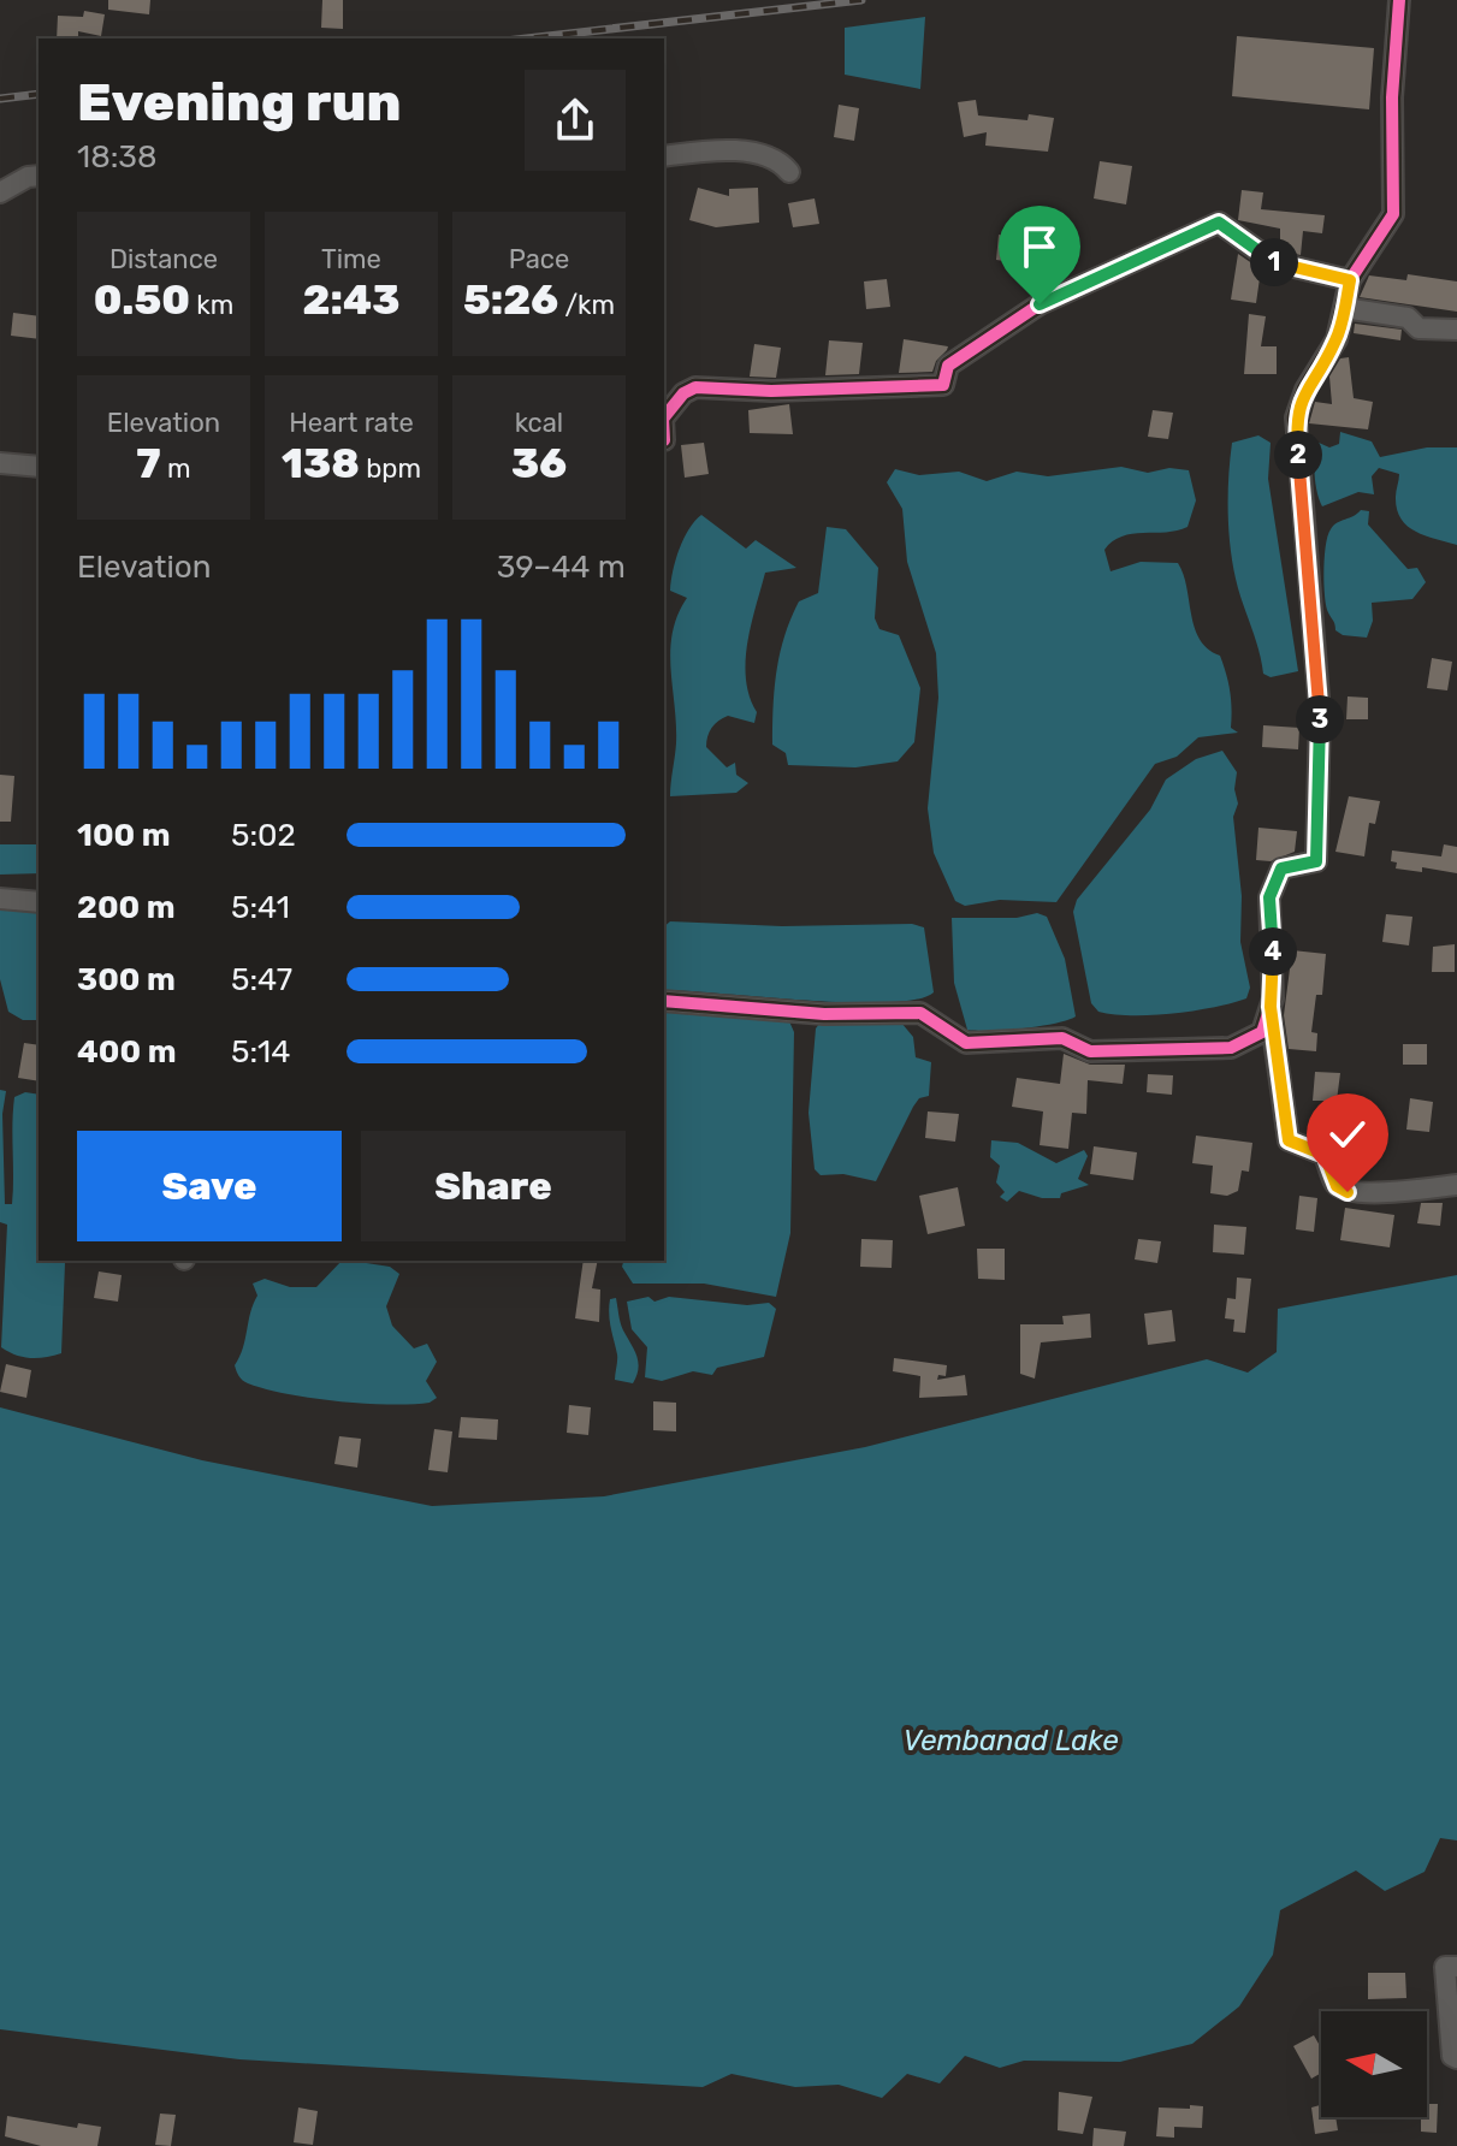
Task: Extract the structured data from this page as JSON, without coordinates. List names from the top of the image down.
{
  "water": ["Vembanad Lake"],
  "north": "left",
  "page": {
    "heading": ["Evening run", "18:38"],
    "stats": [
      ["Distance", "0.50 km"],
      ["Time", "2:43"],
      ["Pace", "5:26 /km"],
      ["Elevation", "7 m"],
      ["Heart rate", "138 bpm"],
      ["kcal", "36"]
    ],
    "pins": [
      "1",
      "2",
      "3",
      "4"
    ],
    "chart": ["Elevation", "39–44 m"],
    "list": [
      {
        "name": "100 m",
        "note": "5:02"
      },
      {
        "name": "200 m",
        "note": "5:41"
      },
      {
        "name": "300 m",
        "note": "5:47"
      },
      {
        "name": "400 m",
        "note": "5:14"
      }
    ],
    "buttons": ["Save", "Share"]
  }
}
